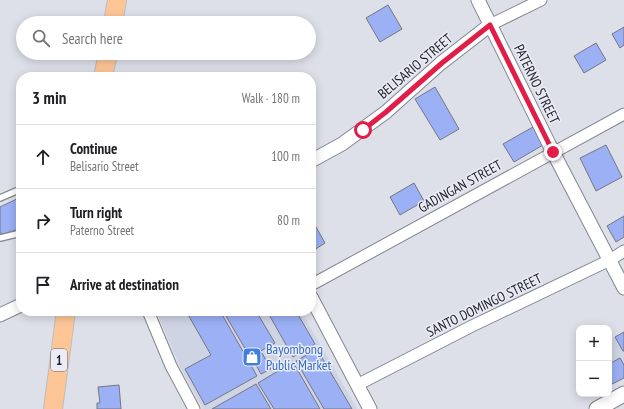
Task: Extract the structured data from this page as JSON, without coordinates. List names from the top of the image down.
{
  "streets": {
    "highway": ["1"],
    "street": [
      "BELISARIO STREET",
      "PATERNO STREET",
      "GADINGAN STREET",
      "SANTO DOMINGO STREET"
    ]
  },
  "crossings": [
    ["BELISARIO STREET", "PATERNO STREET"],
    ["PATERNO STREET", "GADINGAN STREET"],
    ["PATERNO STREET", "SANTO DOMINGO STREET"]
  ],
  "places": {
    "shop": ["Bayombong Public Market"]
  },
  "page": {
    "search": "Search here",
    "heading": ["3 min", "Walk · 180 m"],
    "list": [
      ["Continue", "Belisario Street", "100 m"],
      ["Turn right", "Paterno Street", "80 m"],
      "Arrive at destination"
    ],
    "map_buttons": ["+", "−"]
  }
}
